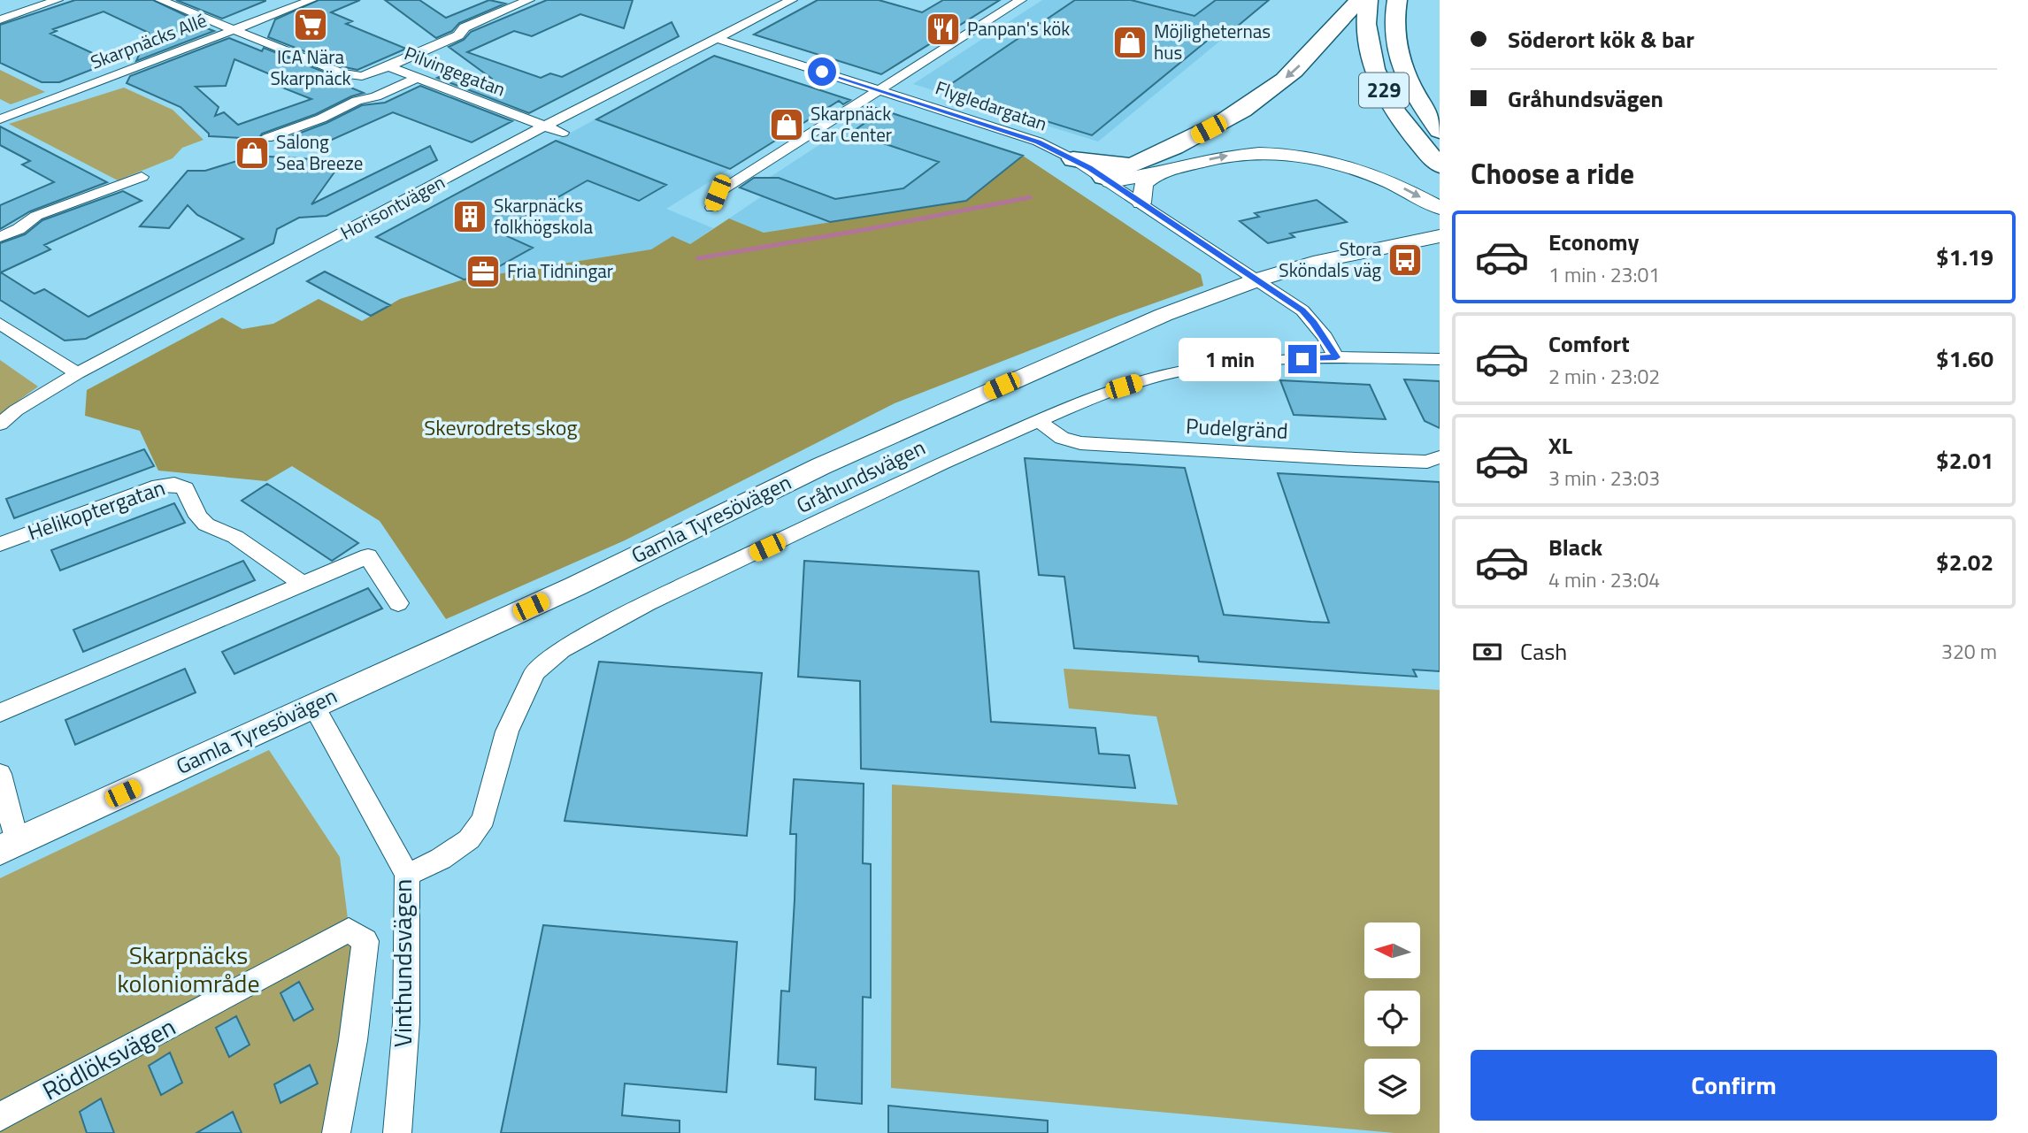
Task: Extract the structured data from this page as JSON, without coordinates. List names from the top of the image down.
{
  "streets": {
    "highway": ["229"],
    "street": [
      "Skarpnäcks Allé",
      "Pilvingegatan",
      "Flygledargatan",
      "Horisontvägen",
      "Pudelgränd",
      "Gråhundsvägen",
      "Helikoptergatan",
      "Gamla Tyresövägen",
      "Vinthundsvägen",
      "Rödlöksvägen"
    ]
  },
  "crossings": [
    ["Skarpnäcks Allé", "Pilvingegatan"],
    ["Pilvingegatan", "Horisontvägen"],
    ["Flygledargatan", "Horisontvägen"],
    ["Flygledargatan", "Gråhundsvägen"],
    ["Flygledargatan", "Gamla Tyresövägen"],
    ["Pudelgränd", "Gråhundsvägen"],
    ["Gråhundsvägen", "Vinthundsvägen"],
    ["Gamla Tyresövägen", "Vinthundsvägen"]
  ],
  "parks": ["Skevrodrets skog", "Skarpnäcks koloniområde"],
  "places": {
    "supermarket": ["ICA Nära Skarpnäck"],
    "restaurant": ["Panpan's kök"],
    "shop": ["Möjligheternas hus", "Skarpnäck Car Center", "Salong Sea Breeze"],
    "building": ["Skarpnäcks folkhögskola"],
    "bus stop": ["Stora Sköndals väg"],
    "office": ["Fria Tidningar"]
  },
  "north": "left",
  "page": {
    "banner": ["Söderort kök & bar", "Gråhundsvägen"],
    "heading": "Choose a ride",
    "list": [
      {
        "name": "Economy",
        "note": "1 min · 23:01",
        "value": "$1.19"
      },
      {
        "name": "Comfort",
        "note": "2 min · 23:02",
        "value": "$1.60"
      },
      {
        "name": "XL",
        "note": "3 min · 23:03",
        "value": "$2.01"
      },
      {
        "name": "Black",
        "note": "4 min · 23:04",
        "value": "$2.02"
      }
    ],
    "bubble": "1 min",
    "pay": ["Cash", "320 m"],
    "buttons": "Confirm"
  }
}
